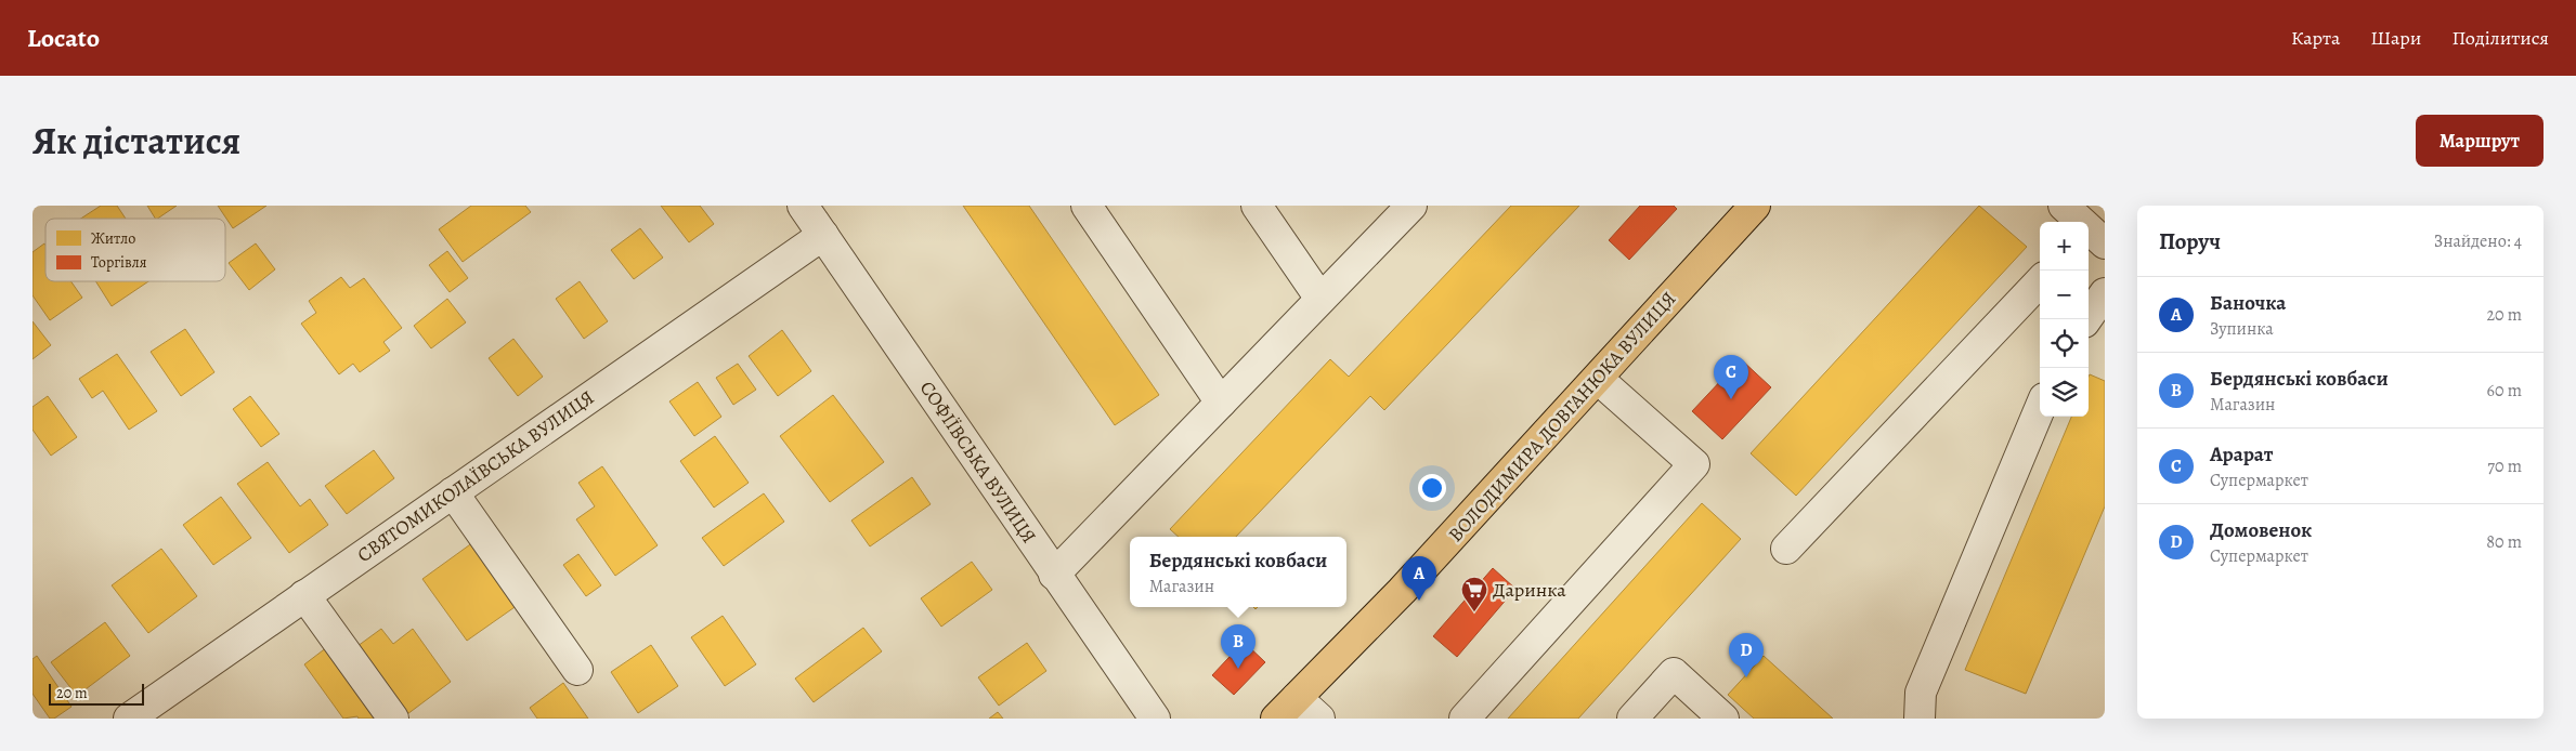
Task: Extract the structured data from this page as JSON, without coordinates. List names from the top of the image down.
{
  "streets": {
    "main road": ["ВОЛОДИМИРА ДОВГАНЮКА ВУЛИЦЯ"],
    "street": ["СОФІЇВСЬКА ВУЛИЦЯ", "СВЯТОМИКОЛАЇВСЬКА ВУЛИЦЯ"]
  },
  "crossings": [
    ["СОФІЇВСЬКА ВУЛИЦЯ", "СВЯТОМИКОЛАЇВСЬКА ВУЛИЦЯ"]
  ],
  "places": {
    "supermarket": ["Даринка"]
  },
  "legend": ["Житло", "Торгівля"],
  "scale_bar": "20 m",
  "page": {
    "header": "Locato",
    "nav": ["Карта", "Шари", "Поділитися"],
    "title": "Як дістатися",
    "buttons": "Маршрут",
    "heading": ["Поруч", "Знайдено: 4"],
    "map_buttons": ["+", "−"],
    "list": [
      {
        "mark": "A",
        "name": "Баночка",
        "note": "Зупинка",
        "value": "20 m"
      },
      {
        "mark": "B",
        "name": "Бердянські ковбаси",
        "note": "Магазин",
        "value": "60 m"
      },
      {
        "mark": "C",
        "name": "Арарат",
        "note": "Супермаркет",
        "value": "70 m"
      },
      {
        "mark": "D",
        "name": "Домовенок",
        "note": "Супермаркет",
        "value": "80 m"
      }
    ],
    "pins": [
      "C",
      "A",
      "B",
      "D"
    ],
    "popup": ["Бердянські ковбаси", "Магазин"],
    "scale": "20 m"
  }
}
